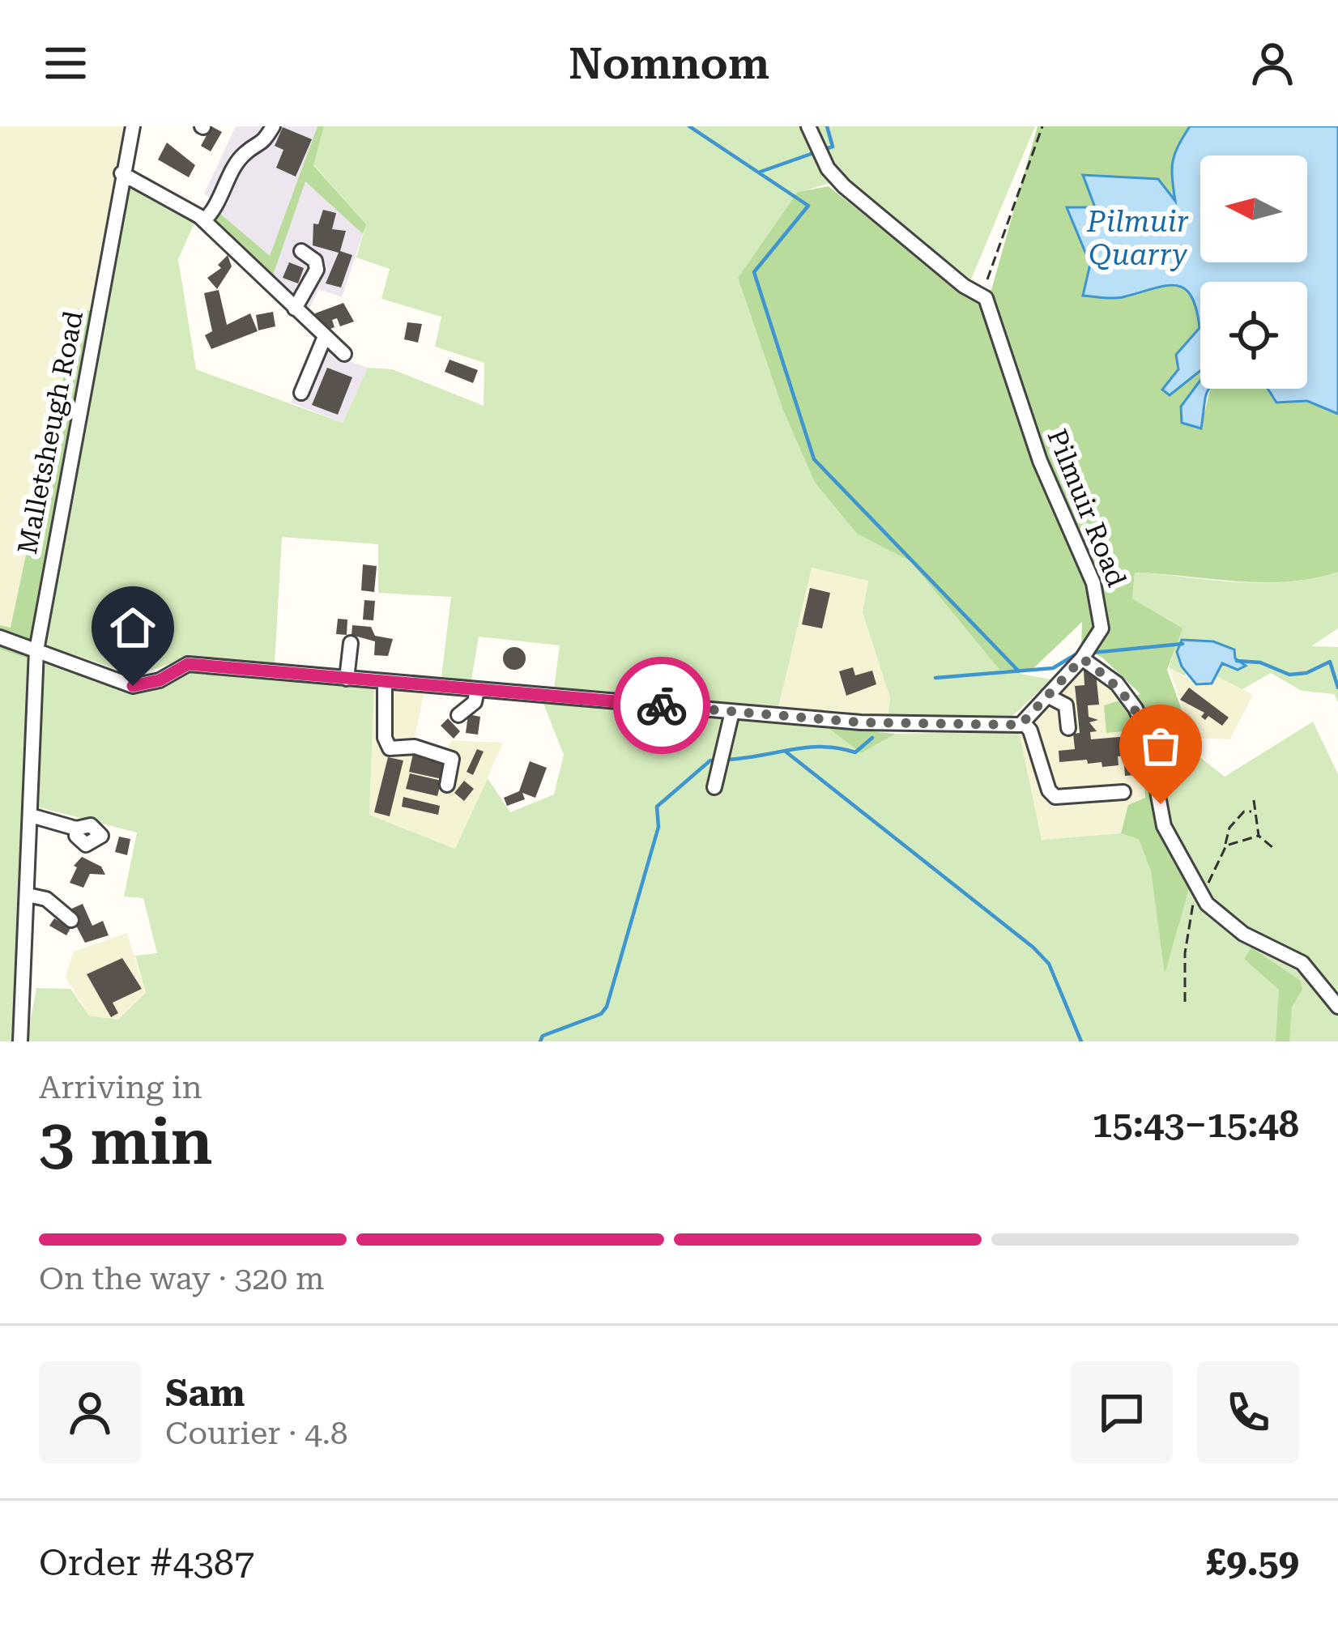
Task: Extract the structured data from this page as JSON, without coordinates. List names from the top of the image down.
{
  "streets": {
    "street": ["Malletsheugh Road", "Pilmuir Road"]
  },
  "water": ["Pilmuir Quarry"],
  "north": "left",
  "page": {
    "header": "Nomnom",
    "heading": ["3 min", "Arriving in", "15:43–15:48"],
    "panel": [
      "Sam",
      "Courier · 4.8",
      "Order #4387",
      "£9.59"
    ],
    "bar": "On the way · 320 m"
  }
}
